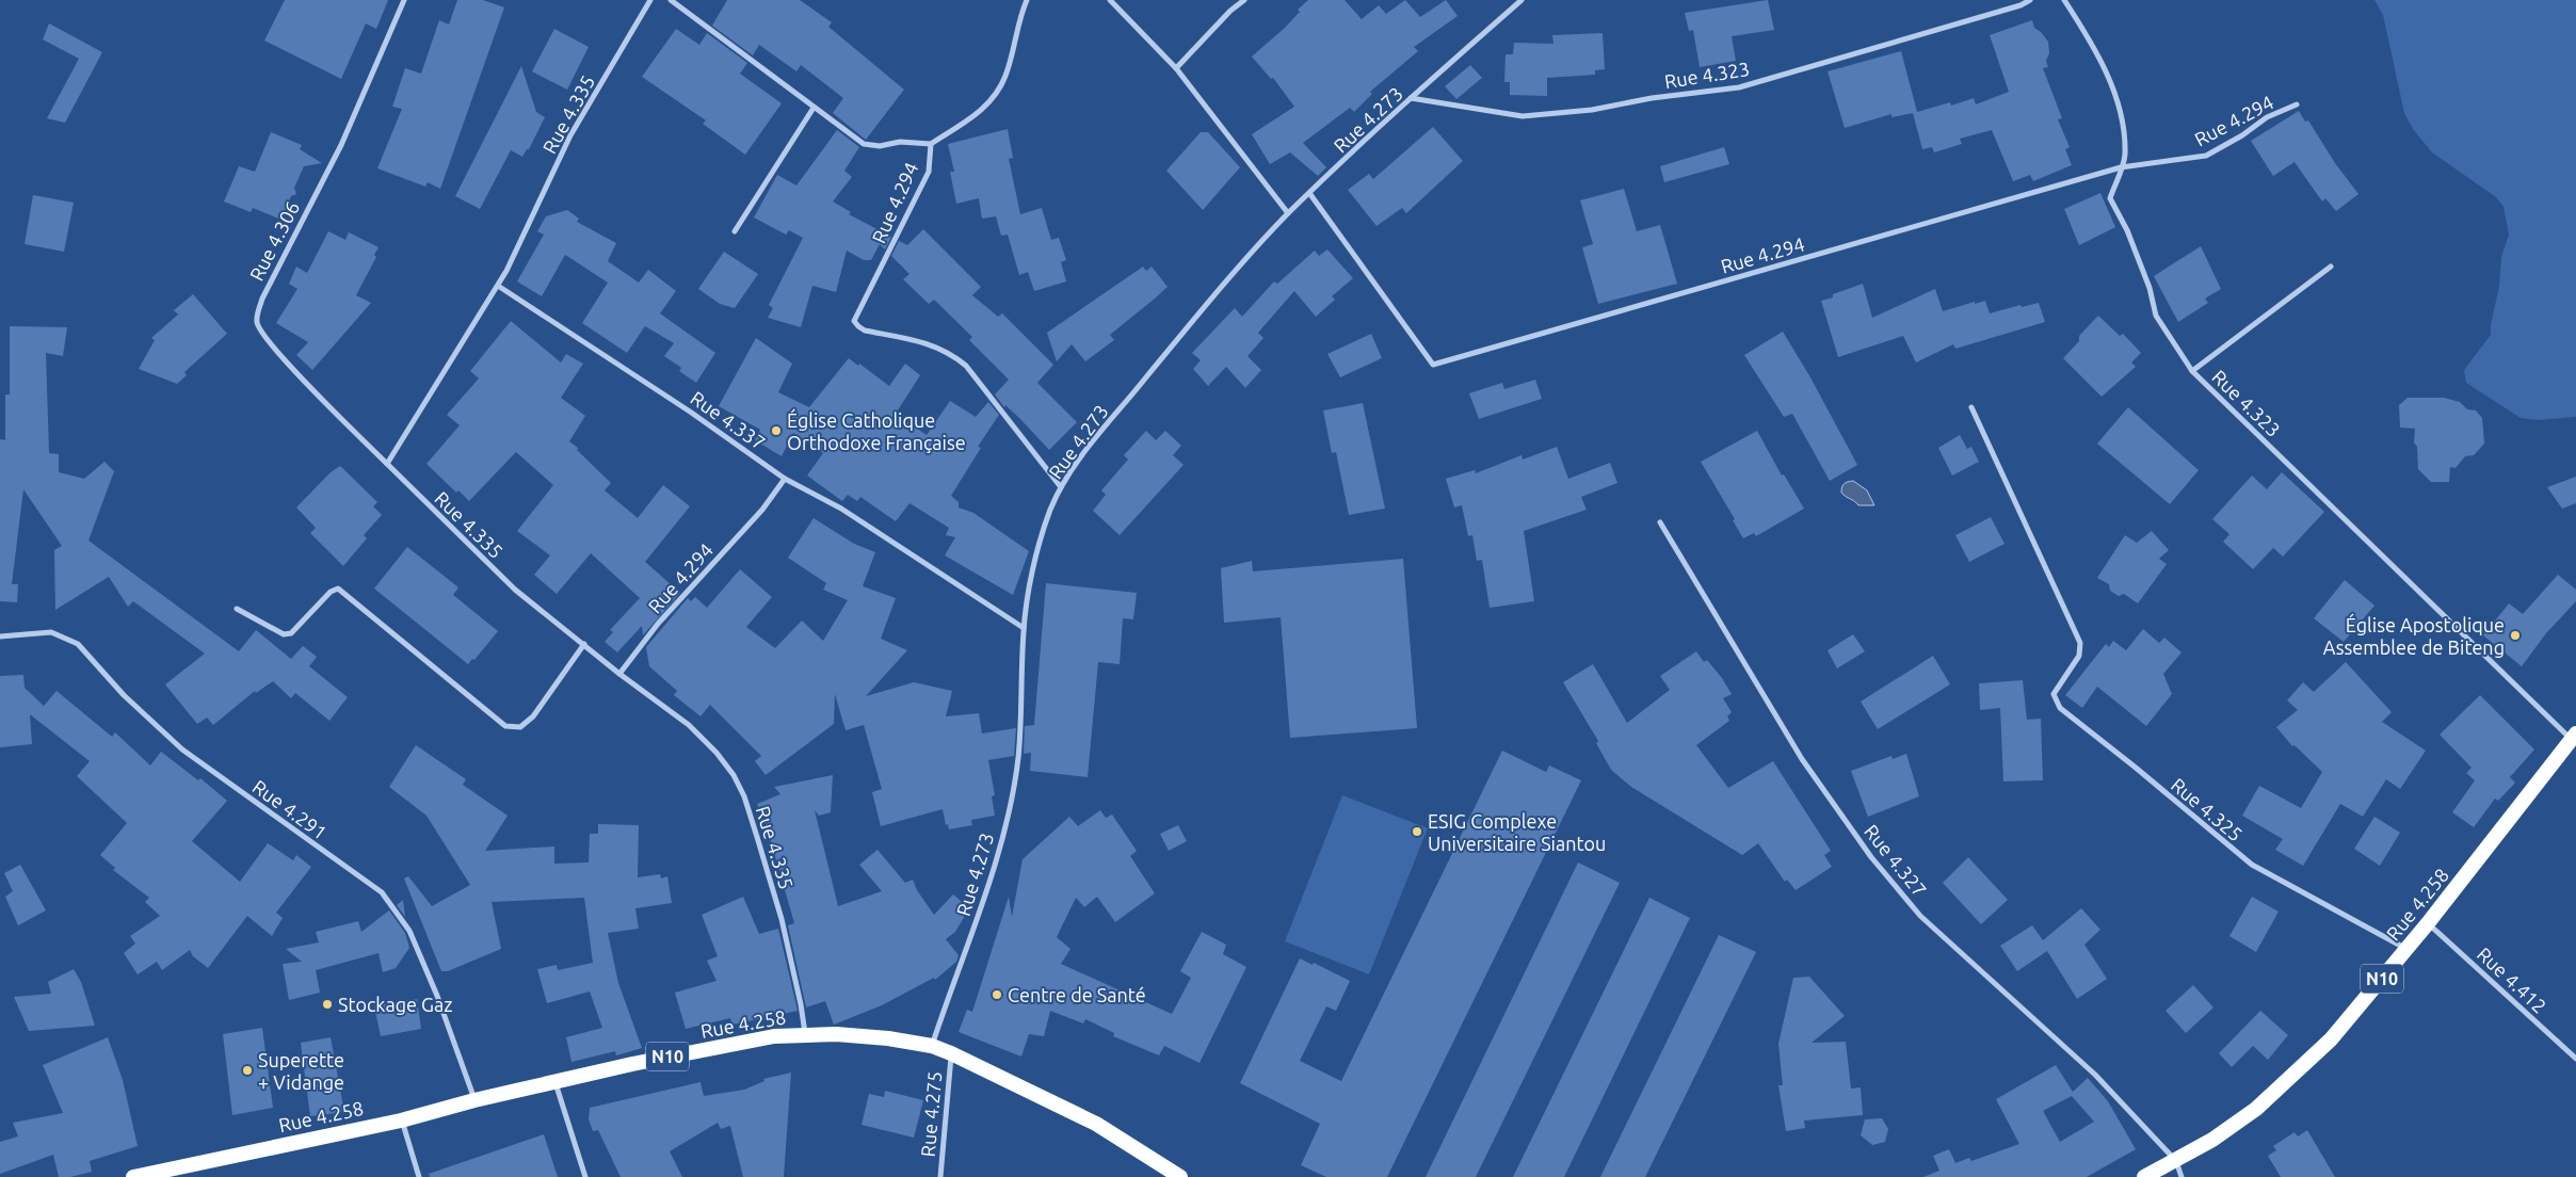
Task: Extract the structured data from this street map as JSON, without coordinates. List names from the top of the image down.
{
  "streets": {
    "highway": ["Rue 4.258", "N10"],
    "street": [
      "Rue 4.323",
      "Rue 4.335",
      "Rue 4.273",
      "Rue 4.294",
      "Rue 4.306",
      "Rue 4.337",
      "Rue 4.291",
      "Rue 4.325",
      "Rue 4.327",
      "Rue 4.412",
      "Rue 4.275"
    ]
  },
  "crossings": [
    ["Rue 4.323", "Rue 4.273"],
    ["Rue 4.323", "Rue 4.294"],
    ["Rue 4.323", "Rue 4.258"],
    ["Rue 4.335", "Rue 4.294"],
    ["Rue 4.335", "Rue 4.306"],
    ["Rue 4.335", "Rue 4.337"],
    ["Rue 4.335", "Rue 4.258"],
    ["Rue 4.273", "Rue 4.294"],
    ["Rue 4.273", "Rue 4.337"],
    ["Rue 4.273", "Rue 4.258"],
    ["Rue 4.294", "Rue 4.337"],
    ["Rue 4.291", "Rue 4.258"],
    ["Rue 4.325", "Rue 4.258"],
    ["Rue 4.327", "Rue 4.258"],
    ["Rue 4.258", "Rue 4.412"],
    ["Rue 4.258", "Rue 4.275"]
  ],
  "places": [
    "Église Catholique Orthodoxe Française",
    "Église Apostolique Assemblee de Biteng",
    "ESIG Complexe Universitaire Siantou",
    "Centre de Santé",
    "Stockage Gaz",
    "Superette + Vidange"
  ]
}
